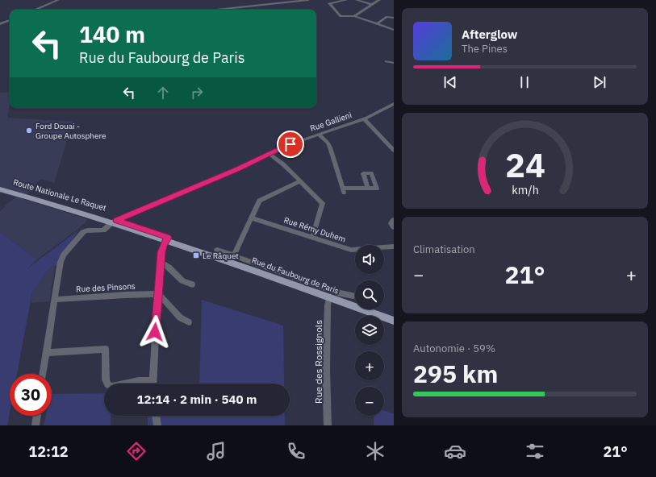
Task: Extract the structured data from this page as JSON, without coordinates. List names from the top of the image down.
{
  "streets": {
    "main road": ["Route Nationale Le Raquet", "Rue du Faubourg de Paris"],
    "street": [
      "Rue Gallieni",
      "Rue Rémy Duhem",
      "Rue des Pinsons",
      "Rue des Rossignols"
    ]
  },
  "crossings": [
    ["Rue Gallieni", "Route Nationale Le Raquet"],
    ["Rue Gallieni", "Rue du Faubourg de Paris"],
    ["Rue Gallieni", "Rue des Pinsons"],
    ["Route Nationale Le Raquet", "Rue du Faubourg de Paris"],
    ["Rue du Faubourg de Paris", "Rue des Rossignols"]
  ],
  "places": {
    "other": ["Ford Douai - Groupe Autosphere"],
    "transit": ["Le Râquet"]
  },
  "page": {
    "turn": ["140 m", "Rue du Faubourg de Paris"],
    "song": ["Afterglow", "The Pines"],
    "tile": [
      "Climatisation",
      ["Autonomie · 59%", "295 km"]
    ],
    "map_buttons": ["+", "−"],
    "heat": ["−", "21°", "+"],
    "limit": "30",
    "trip": "12:14 · 2 min · 540 m",
    "tabs": ["12:12", "21°"],
    "gauge": ["24", "km/h"]
  }
}
